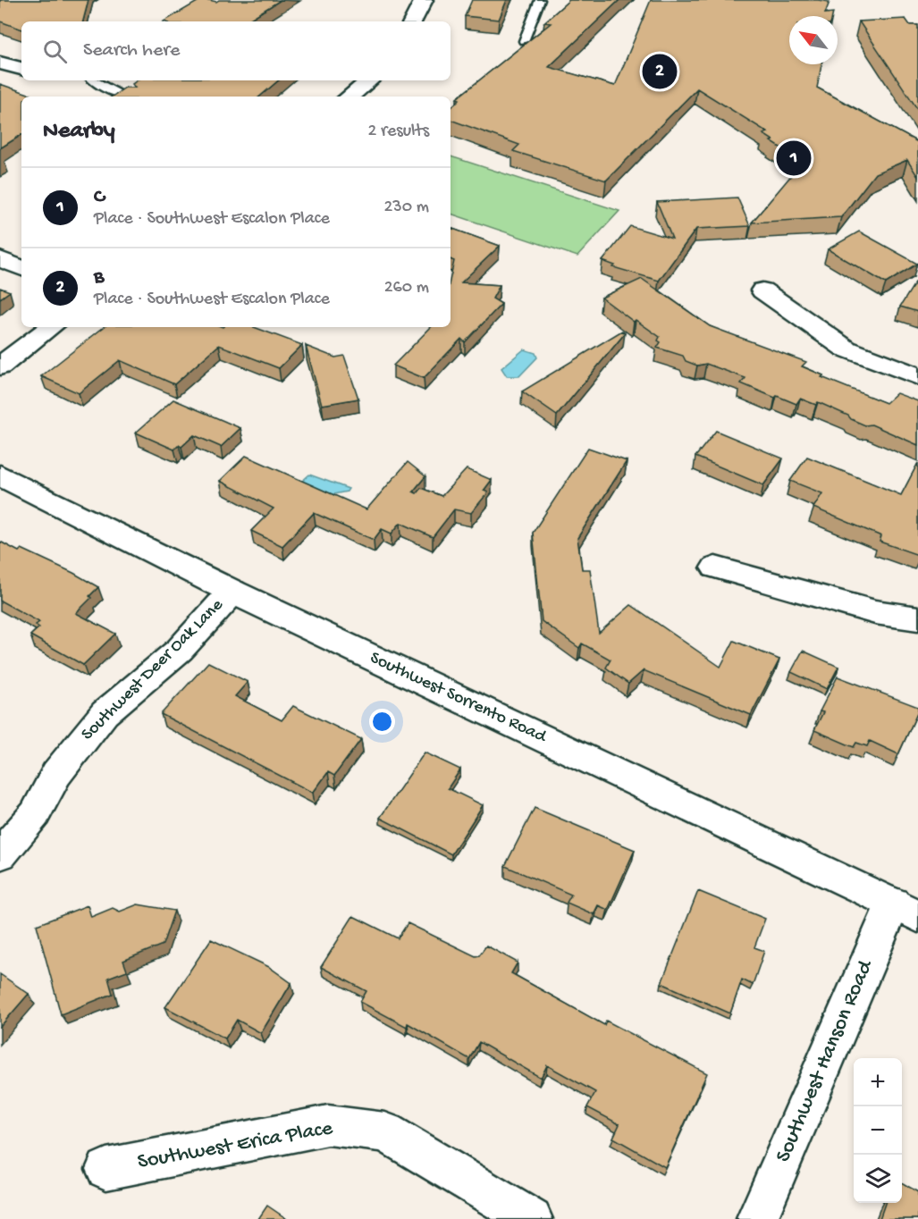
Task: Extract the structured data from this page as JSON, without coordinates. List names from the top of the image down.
{
  "streets": {
    "street": [
      "Southwest Deer Oak Lane",
      "Southwest Sorrento Road",
      "Southwest Hanson Road",
      "Southwest Erica Place"
    ]
  },
  "crossings": [
    ["Southwest Deer Oak Lane", "Southwest Sorrento Road"],
    ["Southwest Sorrento Road", "Southwest Hanson Road"]
  ],
  "north": "top left",
  "page": {
    "search": "Search here",
    "pins": ["2", "1"],
    "heading": ["Nearby", "2 results"],
    "list": [
      {
        "mark": "1",
        "name": "C",
        "note": "Place · Southwest Escalon Place",
        "value": "230 m"
      },
      {
        "mark": "2",
        "name": "B",
        "note": "Place · Southwest Escalon Place",
        "value": "260 m"
      }
    ],
    "map_buttons": ["+", "−"]
  }
}
